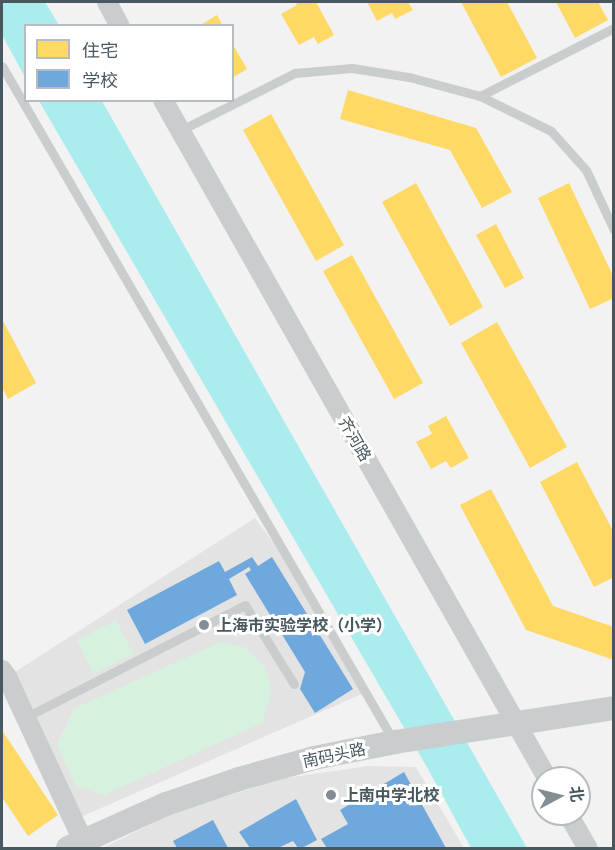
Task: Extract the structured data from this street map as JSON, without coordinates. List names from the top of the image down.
{
  "streets": {
    "street": ["齐河路", "南码头路"]
  },
  "crossings": [
    ["齐河路", "南码头路"]
  ],
  "places": ["上海市实验学校（小学）", "上南中学北校"],
  "legend": ["住宅", "学校"],
  "north": "right"
}
